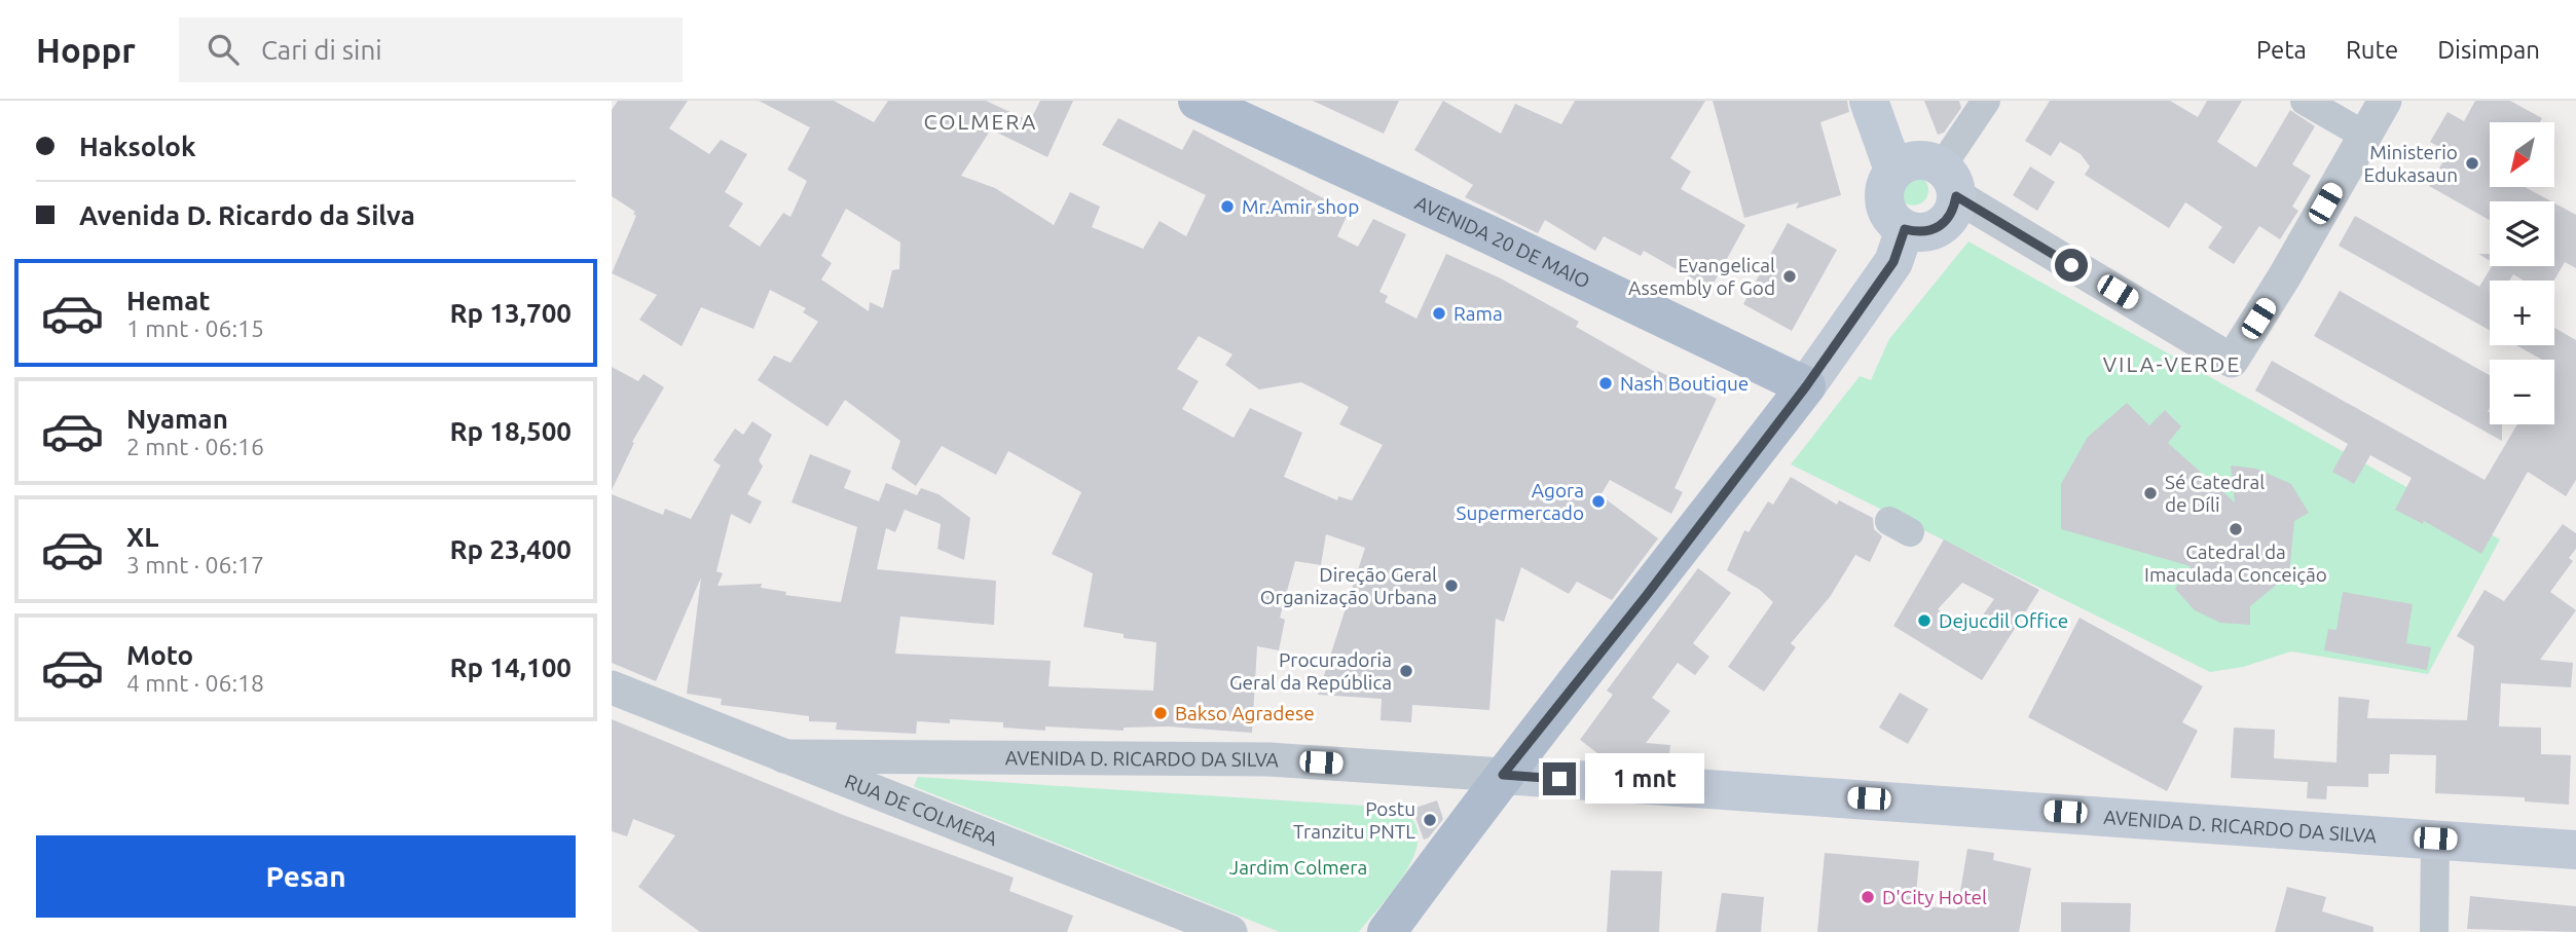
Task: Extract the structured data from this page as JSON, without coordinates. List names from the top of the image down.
{
  "streets": {
    "main road": ["AVENIDA 20 DE MAIO", "AVENIDA D. RICARDO DA SILVA"],
    "street": ["RUA DE COLMERA"]
  },
  "crossings": [
    ["AVENIDA D. RICARDO DA SILVA", "RUA DE COLMERA"]
  ],
  "districts": ["COLMERA", "VILA-VERDE"],
  "parks": ["Jardim Colmera"],
  "places": [
    "Ministerio Edukasaun",
    "Mr.Amir shop",
    "Evangelical Assembly of God",
    "Rama",
    "Nash Boutique",
    "Sé Catedral de Díli",
    "Agora Supermercado",
    "Catedral da Imaculada Conceição",
    "Direção Geral Organização Urbana",
    "Dejucdil Office",
    "Procuradoria Geral da República",
    "Bakso Agradese",
    "Postu Tranzitu PNTL",
    "D'City Hotel"
  ],
  "north": "bottom left",
  "page": {
    "header": "Hoppr",
    "search": "Cari di sini",
    "nav": ["Peta", "Rute", "Disimpan"],
    "banner": ["Haksolok", "Avenida D. Ricardo da Silva"],
    "map_buttons": ["+", "−"],
    "list": [
      {
        "name": "Hemat",
        "note": "1 mnt · 06:15",
        "value": "Rp 13,700"
      },
      {
        "name": "Nyaman",
        "note": "2 mnt · 06:16",
        "value": "Rp 18,500"
      },
      {
        "name": "XL",
        "note": "3 mnt · 06:17",
        "value": "Rp 23,400"
      },
      {
        "name": "Moto",
        "note": "4 mnt · 06:18",
        "value": "Rp 14,100"
      }
    ],
    "bubble": "1 mnt",
    "buttons": "Pesan"
  }
}
